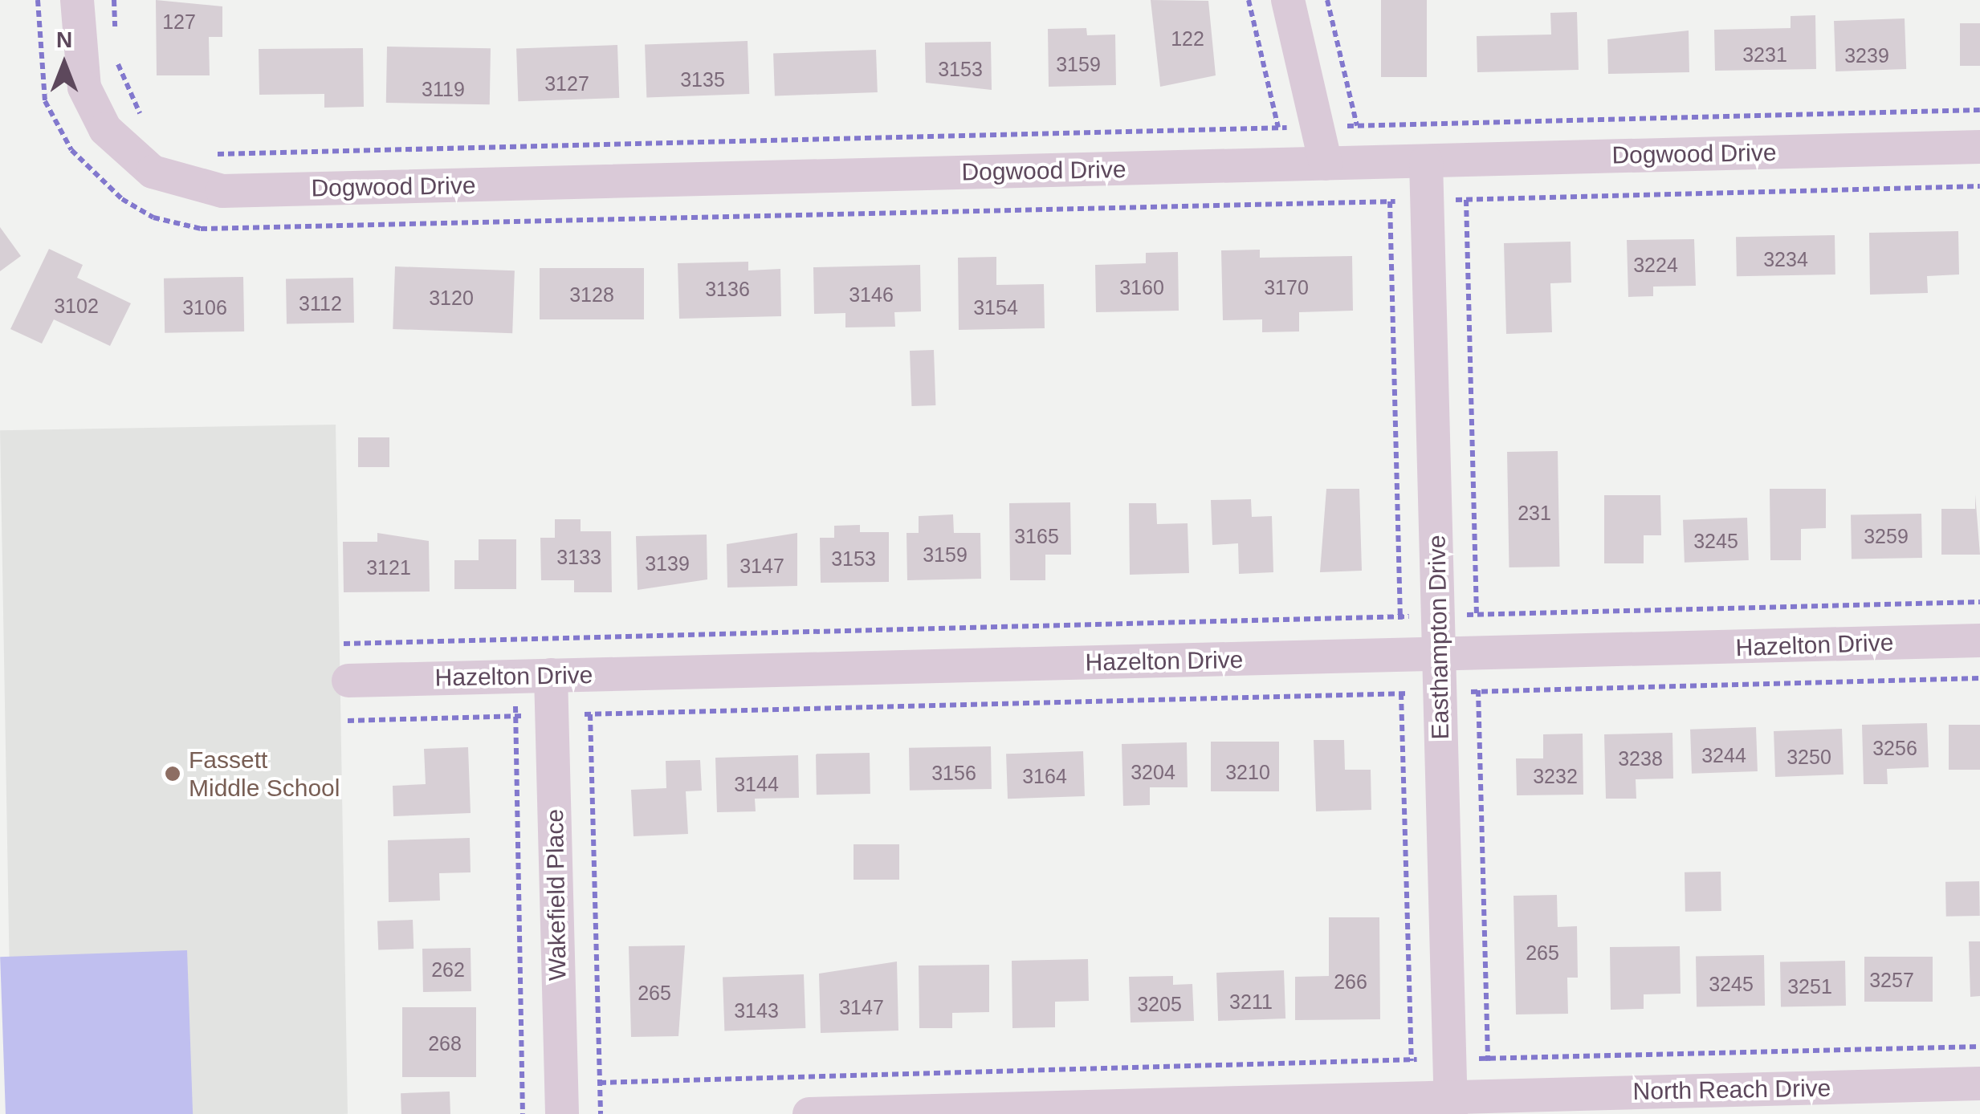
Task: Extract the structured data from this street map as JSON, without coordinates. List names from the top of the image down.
{
  "streets": {
    "street": [
      "Dogwood Drive",
      "Easthampton Drive",
      "Hazelton Drive",
      "Wakefield Place",
      "North Reach Drive"
    ]
  },
  "crossings": [
    ["Dogwood Drive", "Easthampton Drive"],
    ["Easthampton Drive", "Hazelton Drive"],
    ["Easthampton Drive", "North Reach Drive"],
    ["Hazelton Drive", "Wakefield Place"]
  ],
  "places": ["Fassett Middle School"],
  "house_numbers": [
    "127",
    "122",
    "3231",
    "3239",
    "3159",
    "3153",
    "3135",
    "3127",
    "3119",
    "3234",
    "3224",
    "3160",
    "3170",
    "3136",
    "3128",
    "3146",
    "3120",
    "3112",
    "3102",
    "3106",
    "3154",
    "231",
    "3165",
    "3259",
    "3245",
    "3159",
    "3133",
    "3153",
    "3139",
    "3147",
    "3121",
    "3256",
    "3244",
    "3250",
    "3238",
    "3204",
    "3210",
    "3156",
    "3164",
    "3232",
    "3144",
    "265",
    "262",
    "3257",
    "266",
    "3245",
    "3251",
    "265",
    "3211",
    "3205",
    "3147",
    "3143",
    "268"
  ],
  "north": "top"
}
